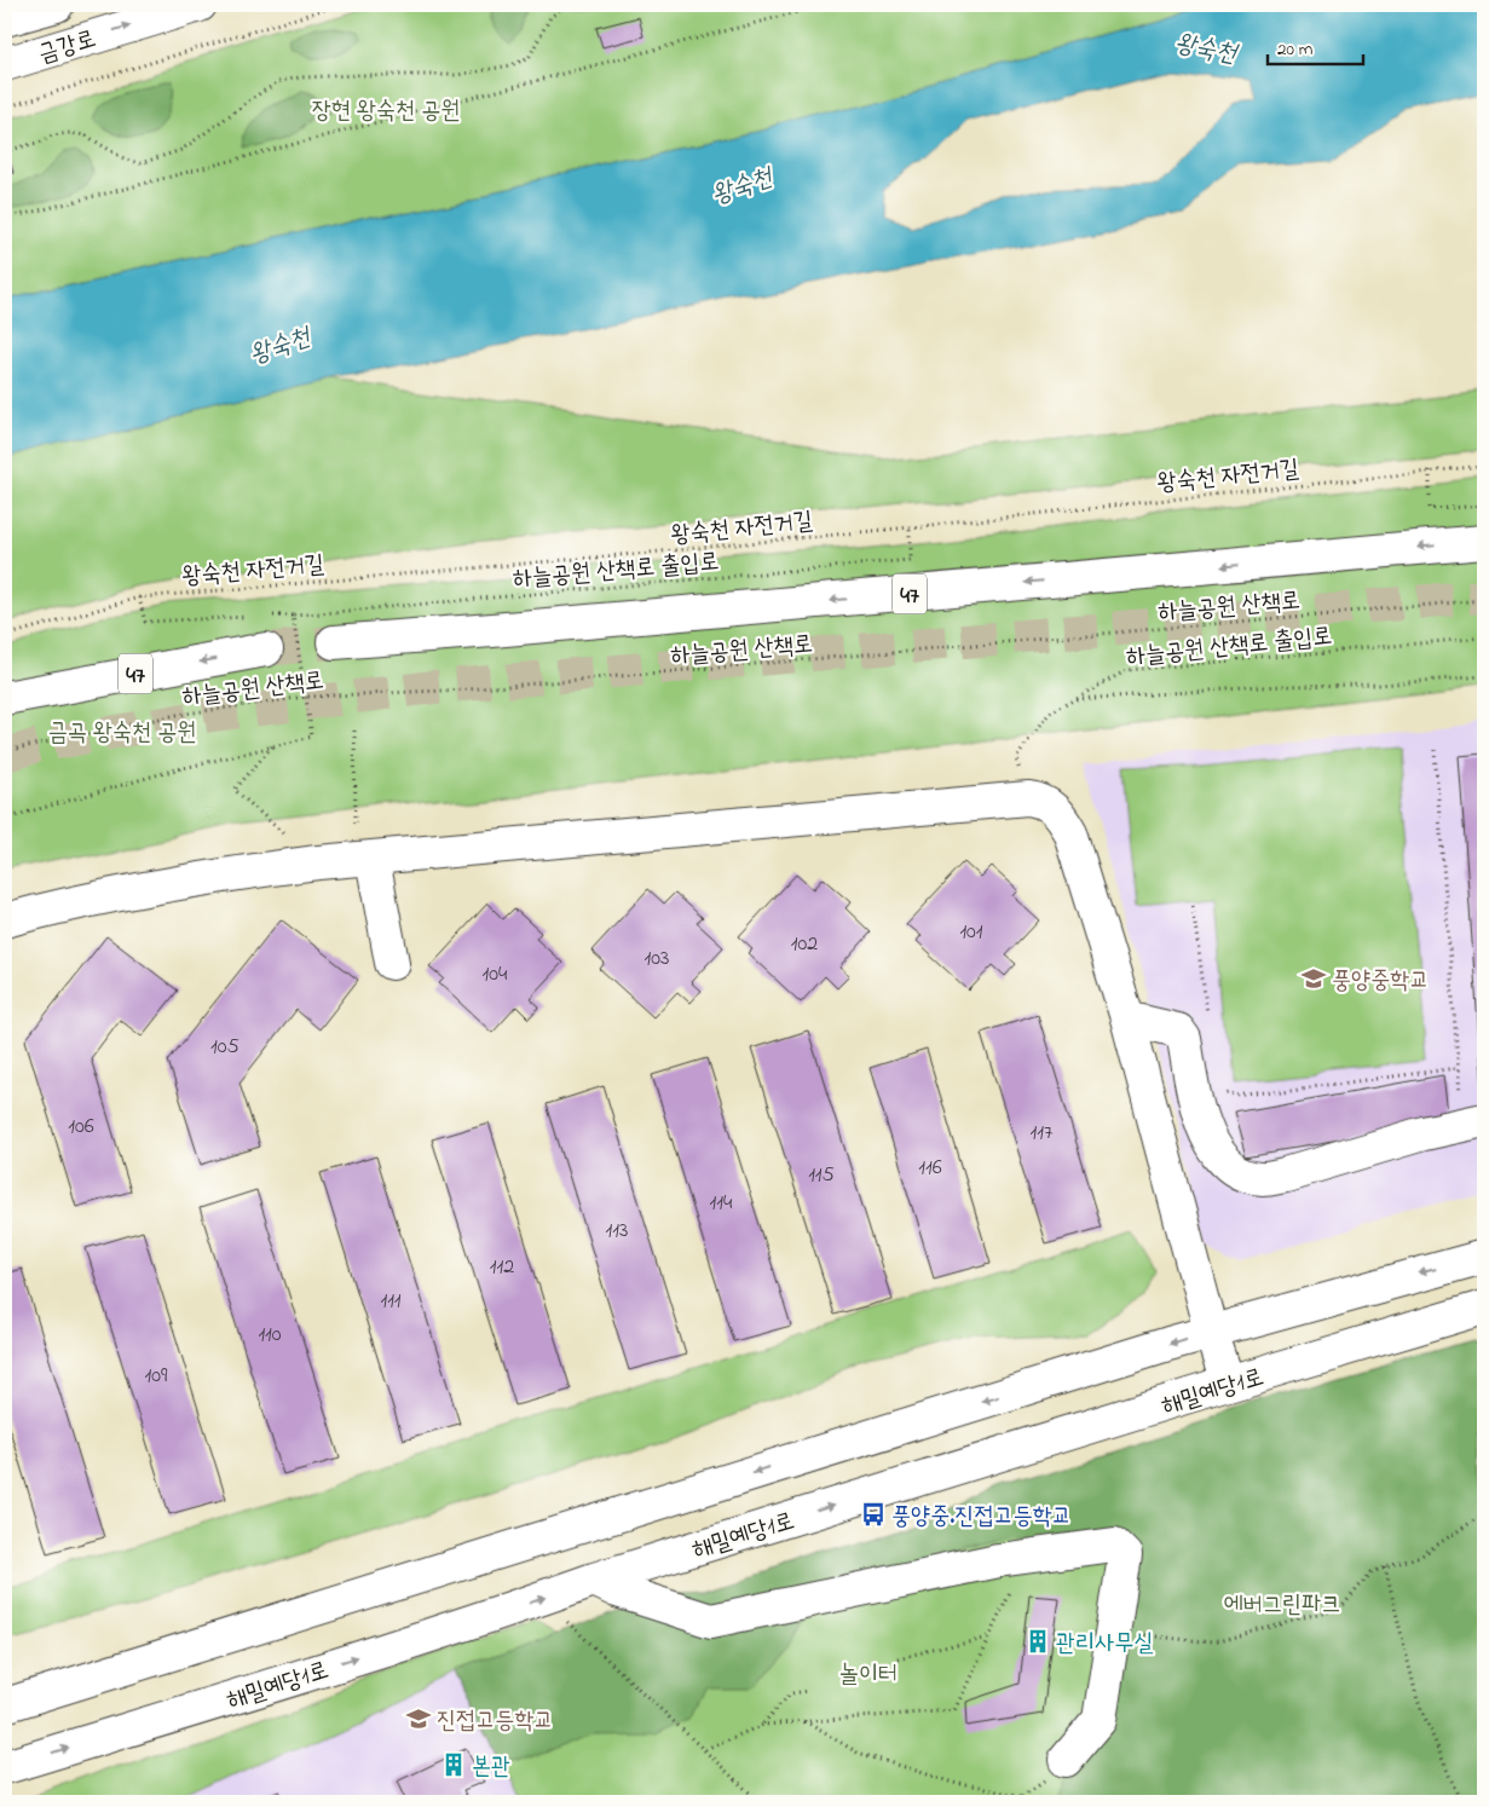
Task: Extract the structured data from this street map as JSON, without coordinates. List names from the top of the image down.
{
  "streets": {
    "main road": ["금강로", "47", "해밀예당1로"],
    "path": ["왕숙천 자전거길", "하늘공원 산책로 출입로", "하늘공원 산책로"]
  },
  "crossings": [
    ["왕숙천 자전거길", "하늘공원 산책로 출입로"]
  ],
  "one_way": ["금강로"],
  "water": ["왕숙천"],
  "parks": [
    "장현 왕숙천 공원",
    "금곡 왕숙천 공원",
    "에버그린파크",
    "놀이터"
  ],
  "places": {
    "school or university": ["풍양중학교", "진접고등학교"],
    "bus stop": ["풍양중.진접고등학교"],
    "building": ["관리사무실", "본관"]
  },
  "house_numbers": [
    "101",
    "102",
    "103",
    "104",
    "105",
    "106",
    "117",
    "116",
    "115",
    "114",
    "113",
    "112",
    "111",
    "110",
    "109"
  ],
  "scale_bar": "20 m"
}
